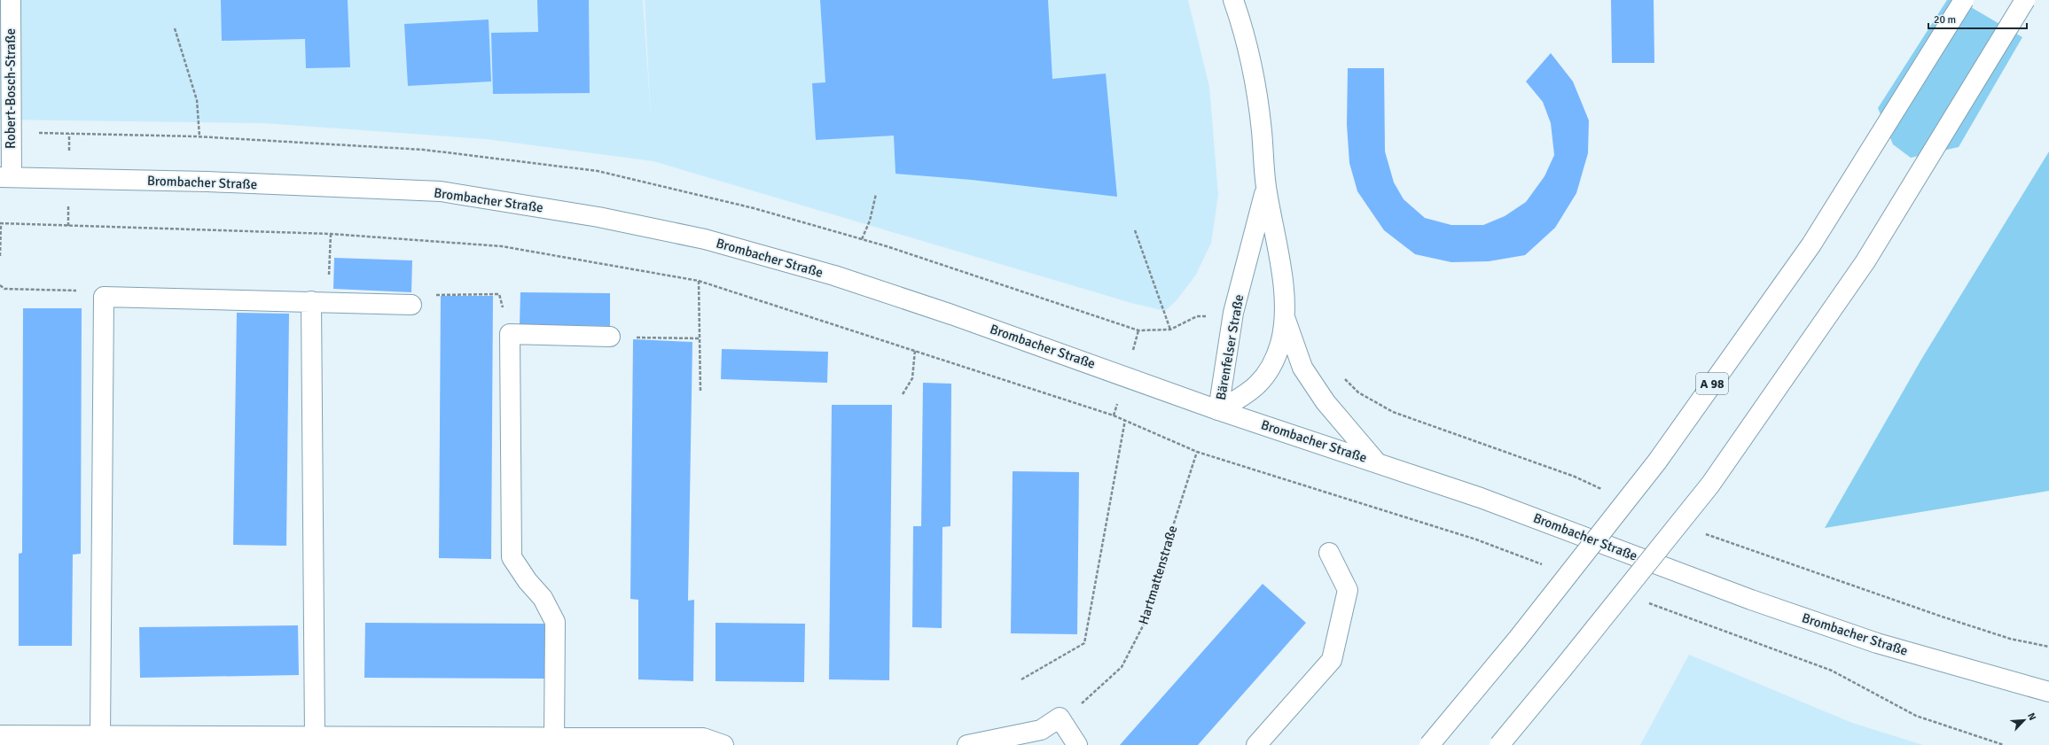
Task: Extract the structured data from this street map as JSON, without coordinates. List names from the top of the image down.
{
  "streets": {
    "main road": [
      "Robert-Bosch-Straße",
      "Brombacher Straße",
      "Bärenfelser Straße",
      "A 98"
    ],
    "path": ["Hartmattenstraße"]
  },
  "crossings": [
    ["Robert-Bosch-Straße", "Brombacher Straße"],
    ["Brombacher Straße", "Bärenfelser Straße"]
  ],
  "scale_bar": "20 m",
  "north": "top right"
}
